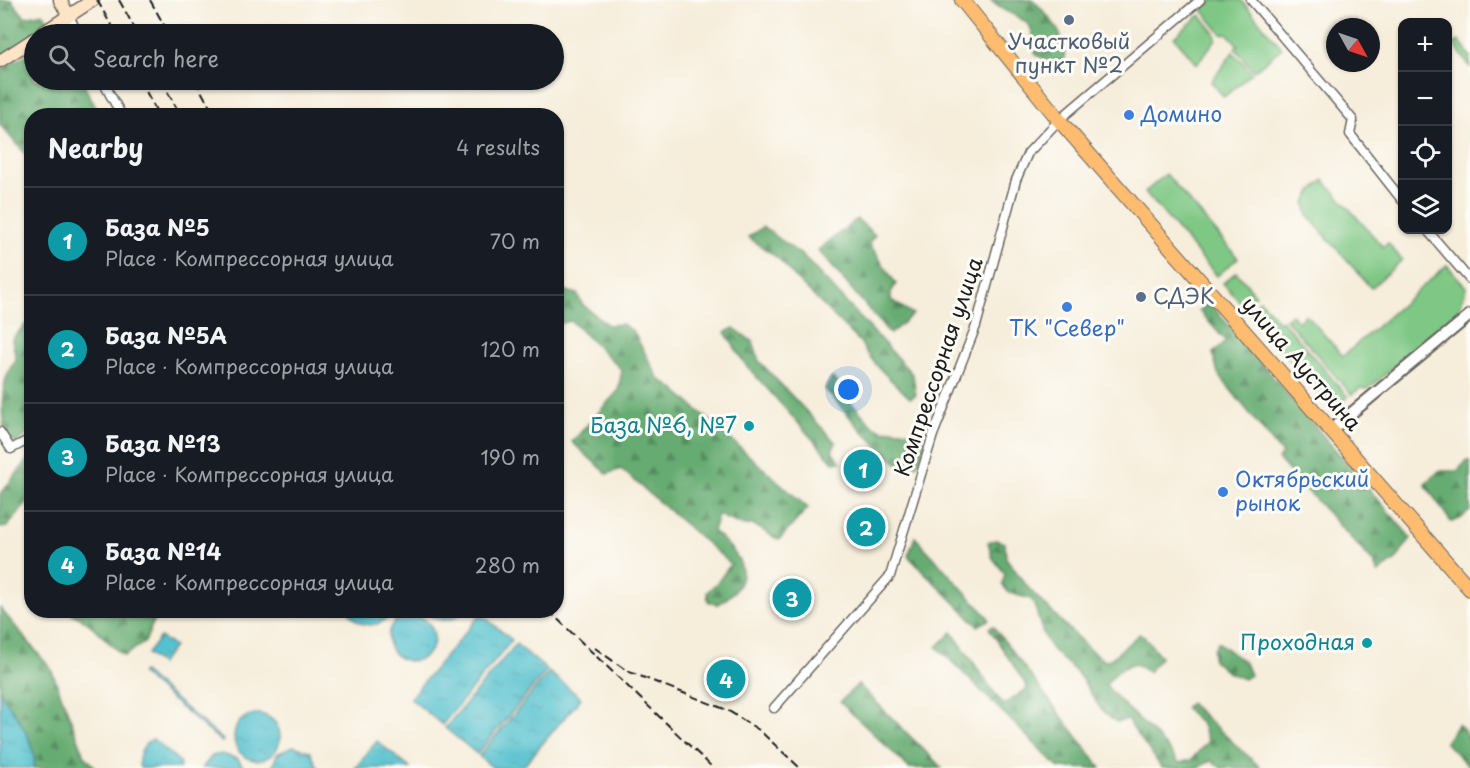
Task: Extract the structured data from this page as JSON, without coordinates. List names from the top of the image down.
{
  "streets": {
    "main road": ["улица Аустрина"],
    "street": ["Компрессорная улица"]
  },
  "crossings": [
    ["улица Аустрина", "Компрессорная улица"]
  ],
  "places": [
    "Участковый пункт №2",
    "Домино",
    "СДЭК",
    "ТК \"Север\"",
    "База №6, №7",
    "Октябрьский рынок",
    "Проходная"
  ],
  "north": "bottom right",
  "page": {
    "map_buttons": ["+", "−"],
    "search": "Search here",
    "heading": ["Nearby", "4 results"],
    "list": [
      {
        "mark": "1",
        "name": "База №5",
        "note": "Place · Компрессорная улица",
        "value": "70 m"
      },
      {
        "mark": "2",
        "name": "База №5А",
        "note": "Place · Компрессорная улица",
        "value": "120 m"
      },
      {
        "mark": "3",
        "name": "База №13",
        "note": "Place · Компрессорная улица",
        "value": "190 m"
      },
      {
        "mark": "4",
        "name": "База №14",
        "note": "Place · Компрессорная улица",
        "value": "280 m"
      }
    ],
    "pins": [
      "1",
      "2",
      "3",
      "4"
    ]
  }
}
